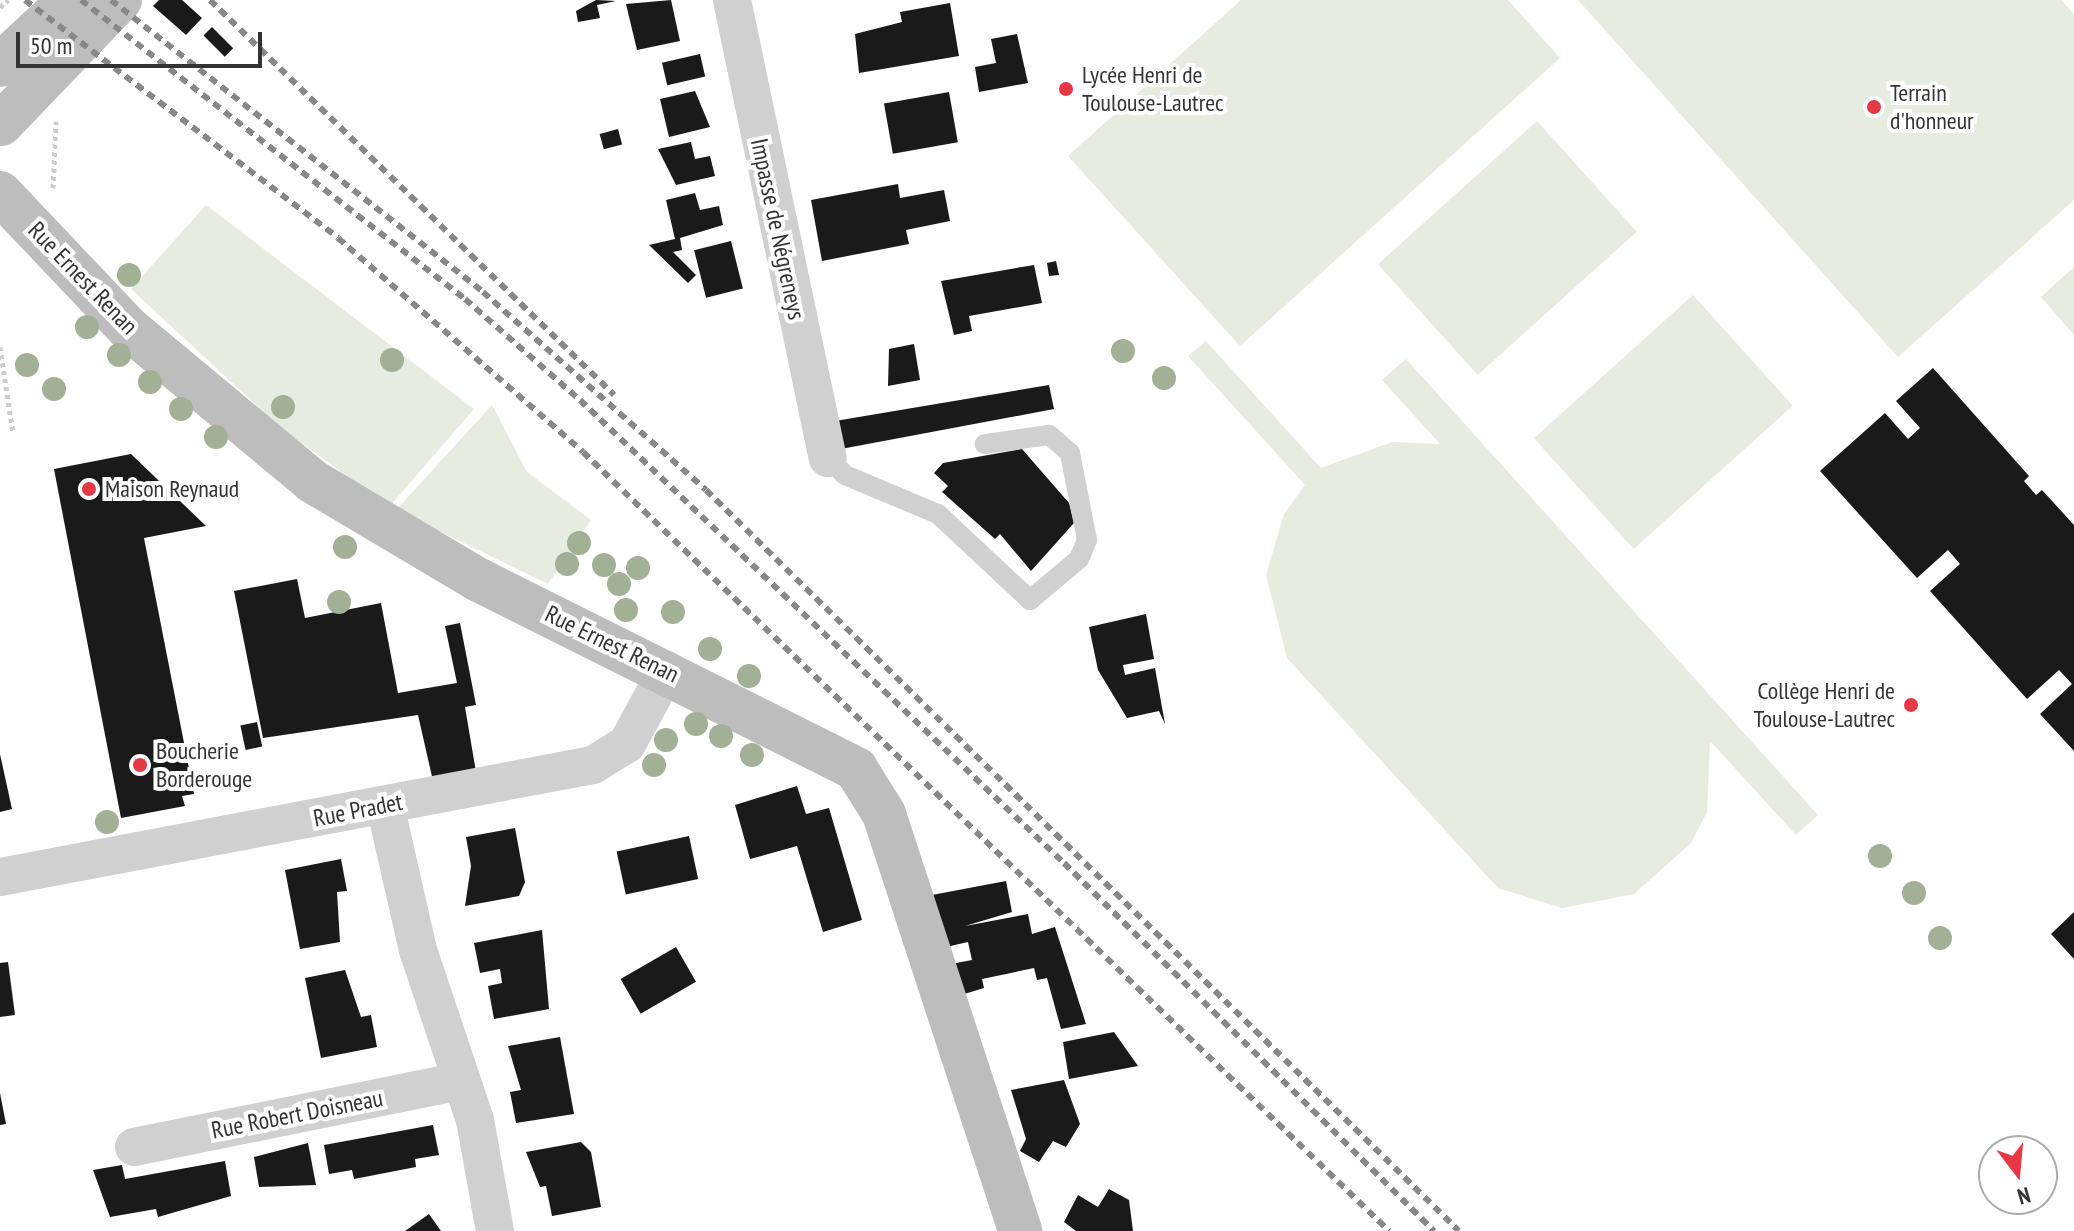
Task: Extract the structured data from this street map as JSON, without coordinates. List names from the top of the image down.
{
  "streets": {
    "street": [
      "Impasse de Négreneys",
      "Rue Ernest Renan",
      "Rue Pradet",
      "Rue Robert Doisneau"
    ]
  },
  "crossings": [
    ["Rue Ernest Renan", "Rue Pradet"]
  ],
  "places": [
    "Lycée Henri de Toulouse-Lautrec",
    "Terrain d'honneur",
    "Maison Reynaud",
    "Collège Henri de Toulouse-Lautrec",
    "Boucherie Borderouge"
  ],
  "scale_bar": "50 m",
  "north": "bottom"
}
